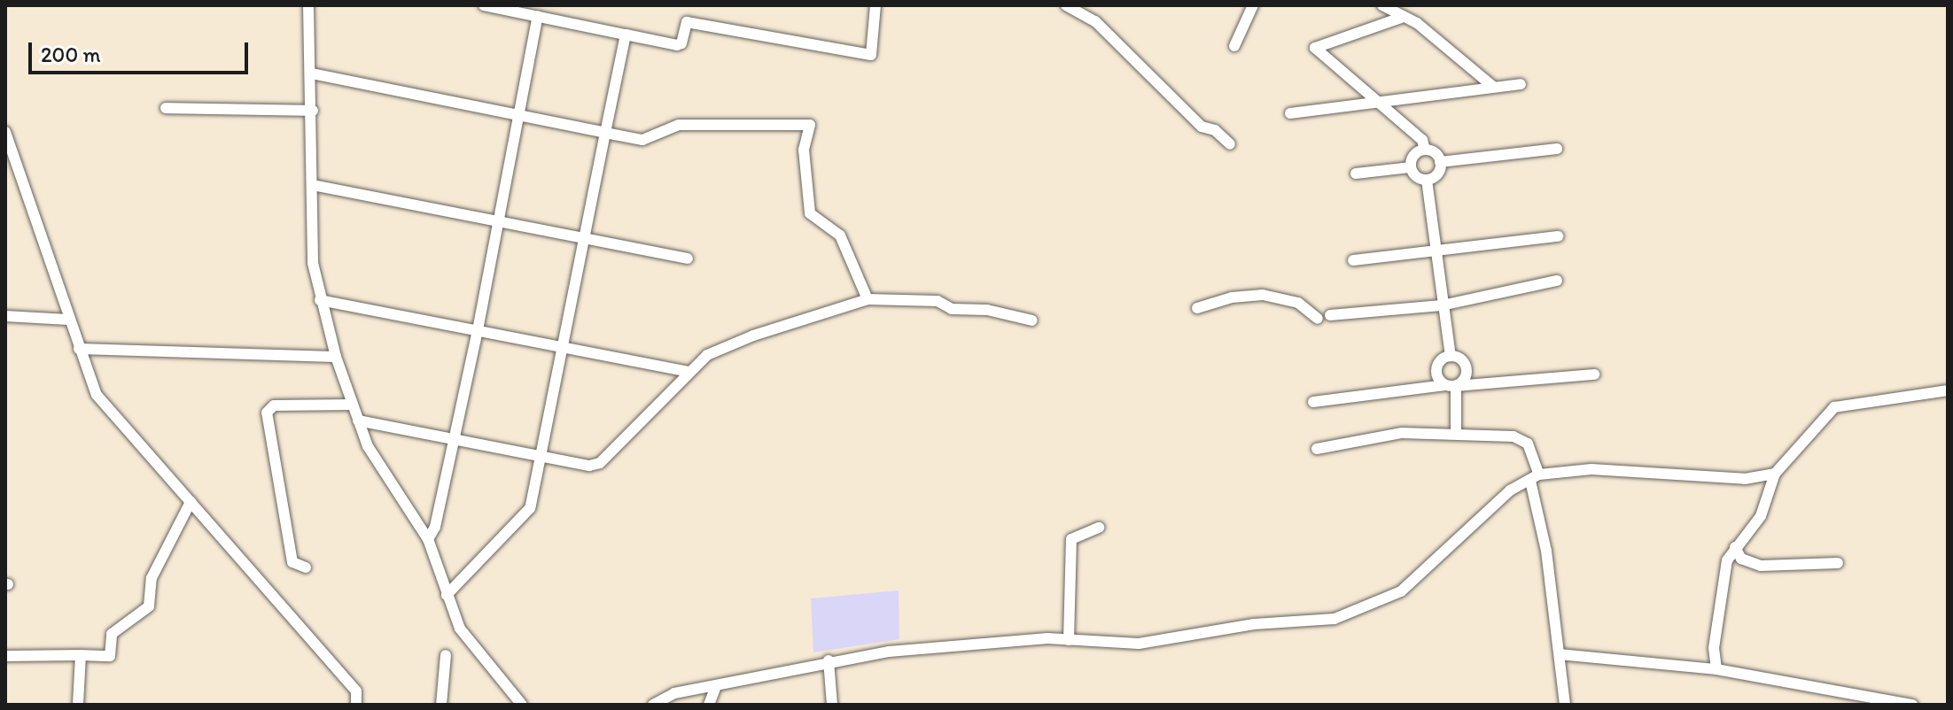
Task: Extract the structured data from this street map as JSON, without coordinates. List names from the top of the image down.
{
  "scale_bar": "200 m"
}
